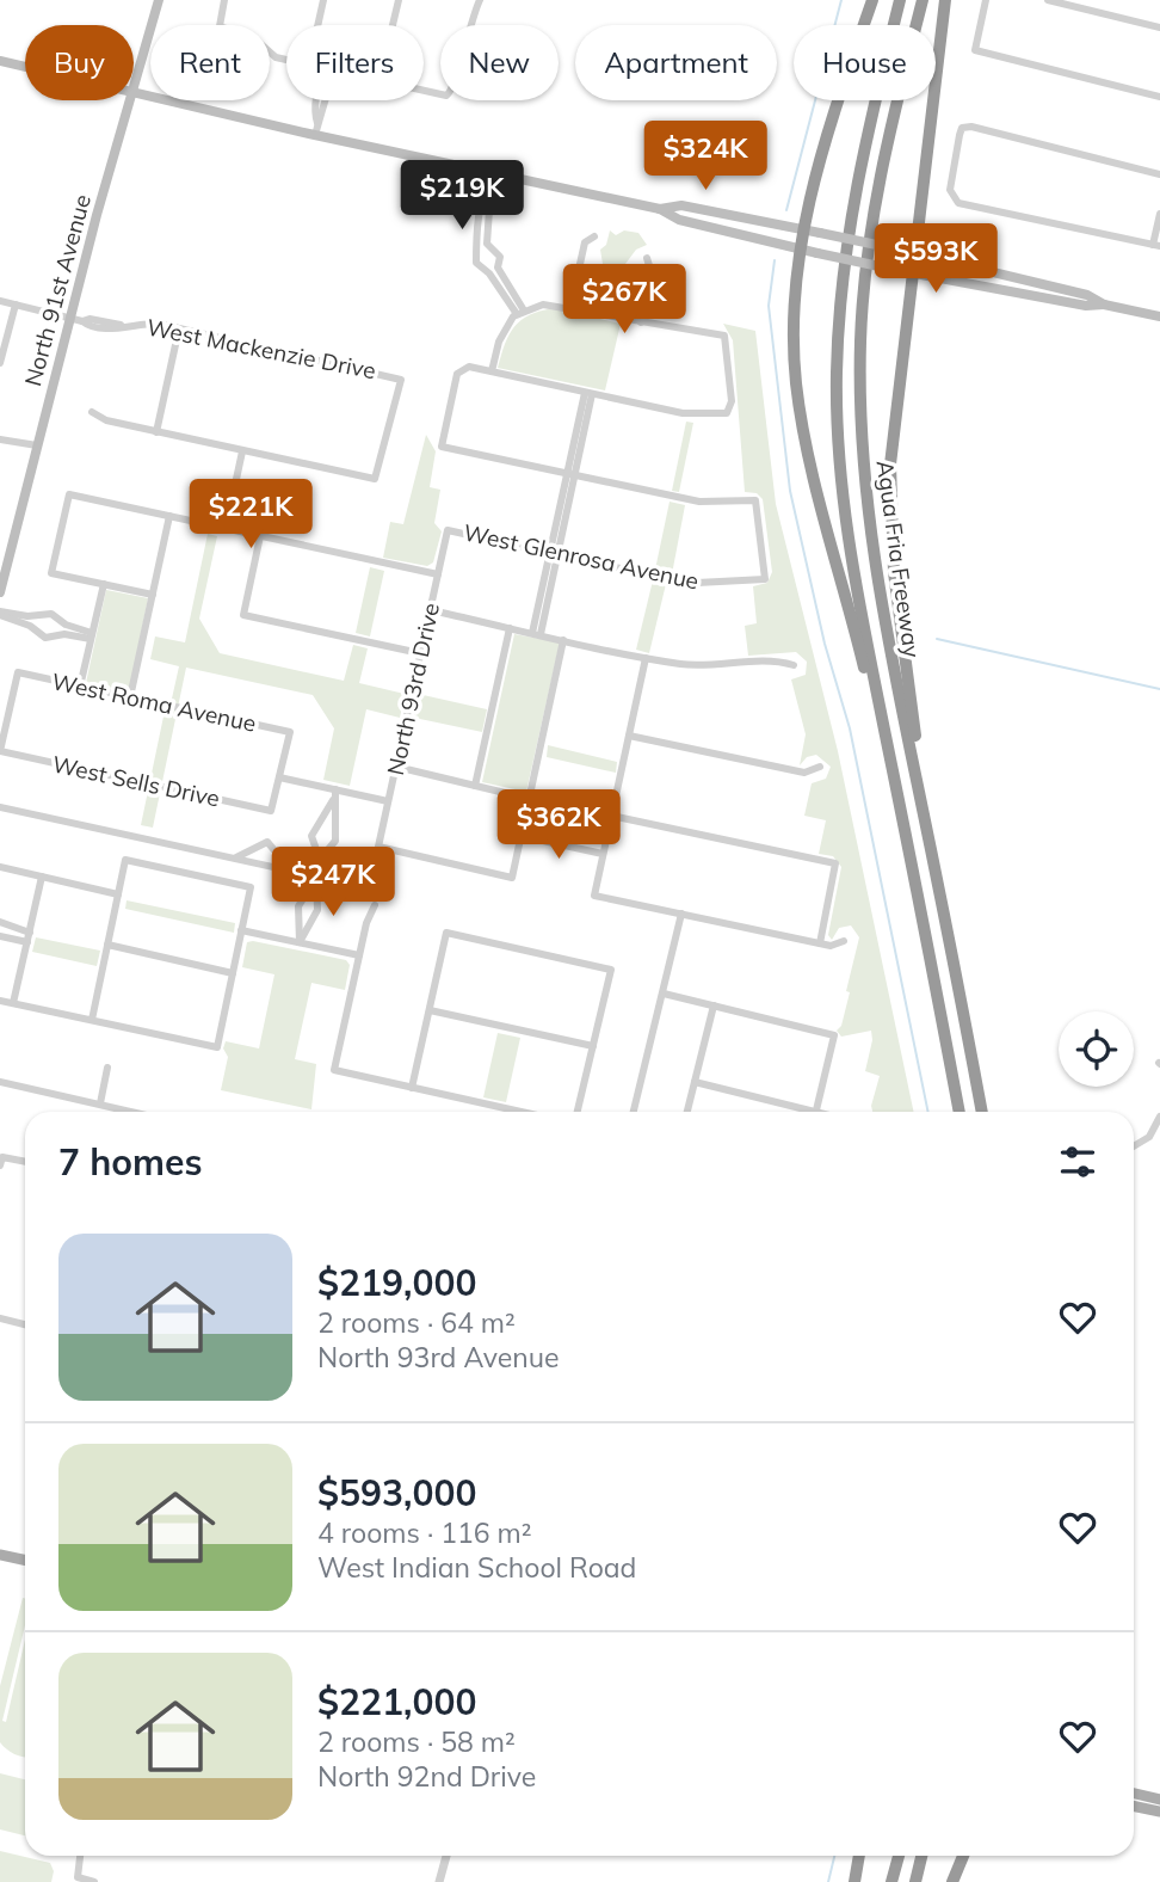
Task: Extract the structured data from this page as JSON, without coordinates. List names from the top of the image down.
{
  "streets": {
    "highway": ["Agua Fria Freeway"],
    "main road": ["North 91st Avenue"],
    "street": [
      "West Mackenzie Drive",
      "West Glenrosa Avenue",
      "North 93rd Drive",
      "West Roma Avenue",
      "West Sells Drive"
    ]
  },
  "crossings": [
    ["North 91st Avenue", "West Mackenzie Drive"],
    ["West Glenrosa Avenue", "North 93rd Drive"],
    ["West Roma Avenue", "West Sells Drive"]
  ],
  "page": {
    "chip": [
      "Buy",
      "Rent",
      "Filters",
      "New",
      "Apartment",
      "House"
    ],
    "price": [
      "$324K",
      "$219K",
      "$593K",
      "$267K",
      "$221K",
      "$362K",
      "$247K"
    ],
    "heading": "7 homes",
    "list": [
      {
        "name": "$219,000",
        "note": "2 rooms · 64 m² · North 93rd Avenue"
      },
      {
        "name": "$593,000",
        "note": "4 rooms · 116 m² · West Indian School Road"
      },
      {
        "name": "$221,000",
        "note": "2 rooms · 58 m² · North 92nd Drive"
      }
    ]
  }
}
